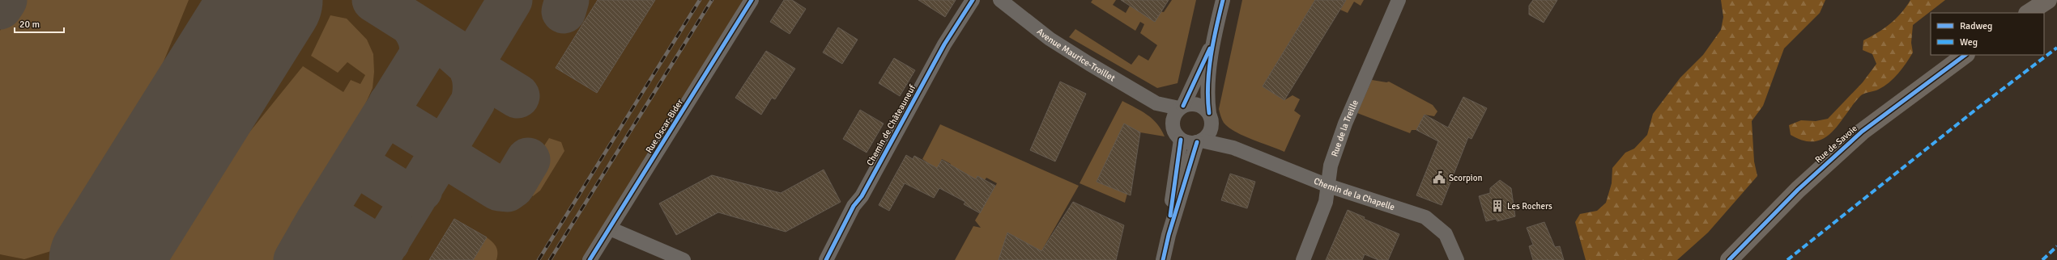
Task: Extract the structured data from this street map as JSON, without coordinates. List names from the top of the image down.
{
  "streets": {
    "main road": ["Rue de Savoie"],
    "street": [
      "Avenue Maurice-Troillet",
      "Chemin de Châteauneuf",
      "Rue Oscar-Bider",
      "Rue de la Treille",
      "Chemin de la Chapelle"
    ]
  },
  "crossings": [
    ["Avenue Maurice-Troillet", "Chemin de la Chapelle"],
    ["Rue de la Treille", "Chemin de la Chapelle"]
  ],
  "places": {
    "public building": ["Scorpion"],
    "building": ["Les Rochers"]
  },
  "legend": ["Radweg", "Weg"],
  "scale_bar": "20 m"
}
